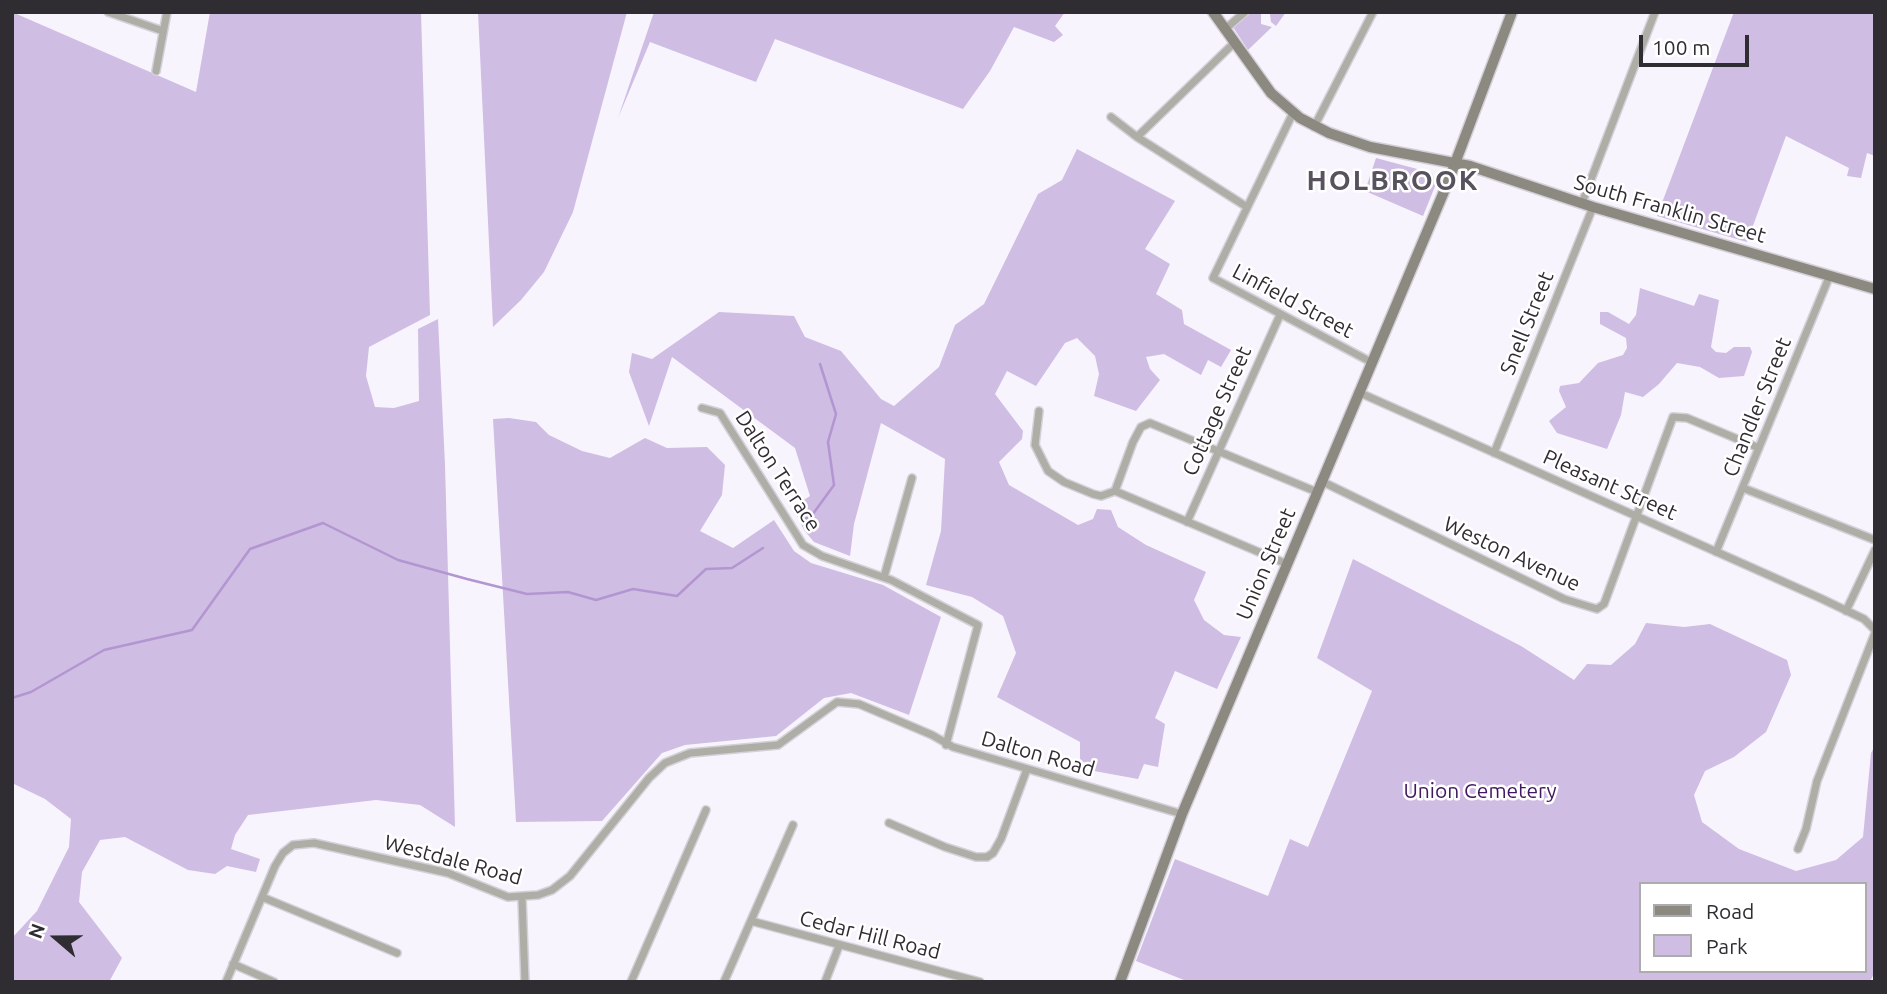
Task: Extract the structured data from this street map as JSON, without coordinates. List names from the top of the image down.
{
  "streets": {
    "main road": ["South Franklin Street", "Union Street"],
    "street": [
      "Linfield Street",
      "Snell Street",
      "Chandler Street",
      "Cottage Street",
      "Dalton Terrace",
      "Pleasant Street",
      "Weston Avenue",
      "Dalton Road",
      "Westdale Road",
      "Cedar Hill Road"
    ]
  },
  "crossings": [
    ["South Franklin Street", "Linfield Street"],
    ["South Franklin Street", "Snell Street"],
    ["South Franklin Street", "Chandler Street"],
    ["South Franklin Street", "Union Street"],
    ["Linfield Street", "Cottage Street"],
    ["Linfield Street", "Union Street"],
    ["Snell Street", "Pleasant Street"],
    ["Chandler Street", "Pleasant Street"],
    ["Dalton Terrace", "Dalton Road"],
    ["Pleasant Street", "Weston Avenue"],
    ["Pleasant Street", "Union Street"],
    ["Weston Avenue", "Union Street"],
    ["Union Street", "Dalton Road"],
    ["Dalton Road", "Westdale Road"]
  ],
  "districts": ["HOLBROOK"],
  "parks": ["Union Cemetery"],
  "legend": ["Road", "Park"],
  "scale_bar": "100 m",
  "north": "left"
}
